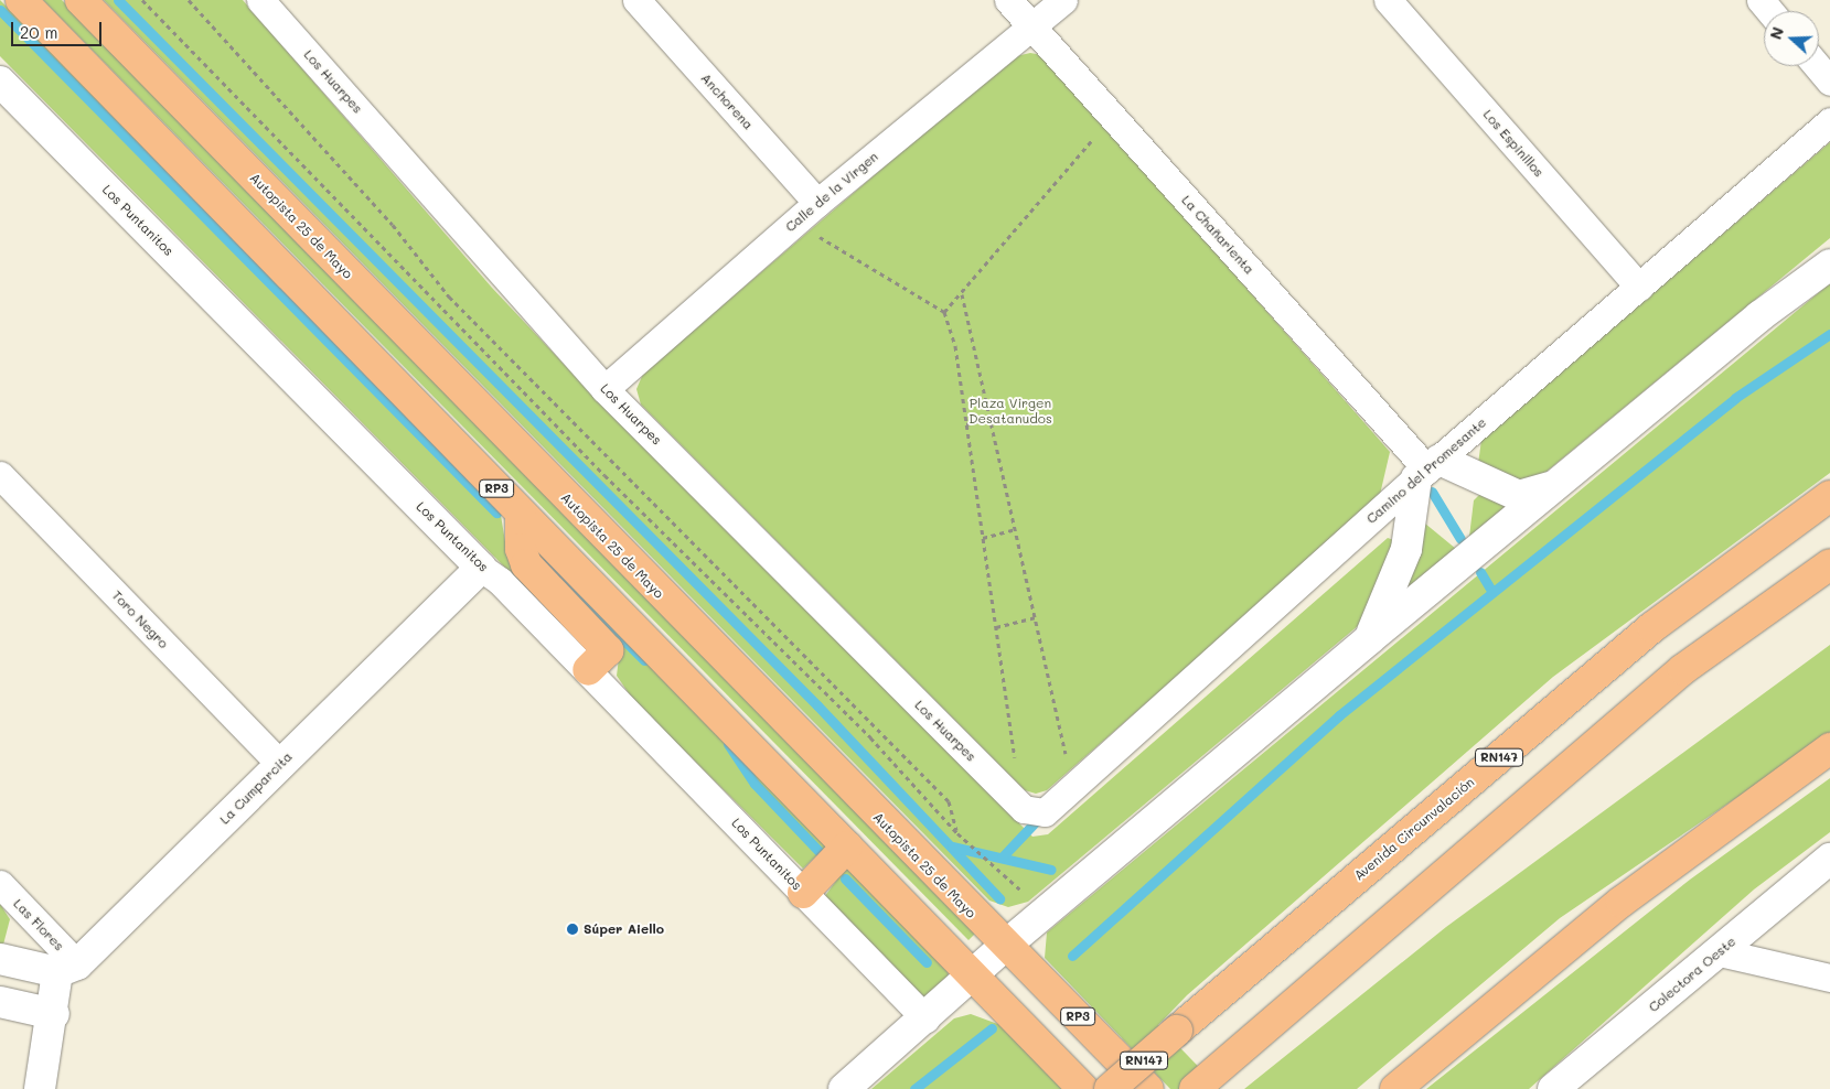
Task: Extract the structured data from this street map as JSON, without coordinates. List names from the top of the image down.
{
  "streets": {
    "main road": [
      "Autopista 25 de Mayo",
      "RP3",
      "RN147",
      "Avenida Circunvalación"
    ],
    "street": [
      "Los Huarpes",
      "Anchorena",
      "Los Espinillos",
      "Calle de la Virgen",
      "Los Puntanitos",
      "La Chañarienta",
      "Camino del Promesante",
      "Toro Negro",
      "La Cumparcita",
      "Las Flores",
      "Colectora Oeste"
    ]
  },
  "crossings": [
    ["Los Huarpes", "Calle de la Virgen"],
    ["Los Huarpes", "Camino del Promesante"],
    ["Anchorena", "Calle de la Virgen"],
    ["Los Espinillos", "Camino del Promesante"],
    ["Calle de la Virgen", "La Chañarienta"],
    ["Los Puntanitos", "La Cumparcita"],
    ["La Chañarienta", "Camino del Promesante"],
    ["Toro Negro", "La Cumparcita"],
    ["La Cumparcita", "Las Flores"]
  ],
  "parks": ["Plaza Virgen Desatanudos"],
  "places": ["Súper Aiello"],
  "scale_bar": "20 m",
  "north": "left"
}
